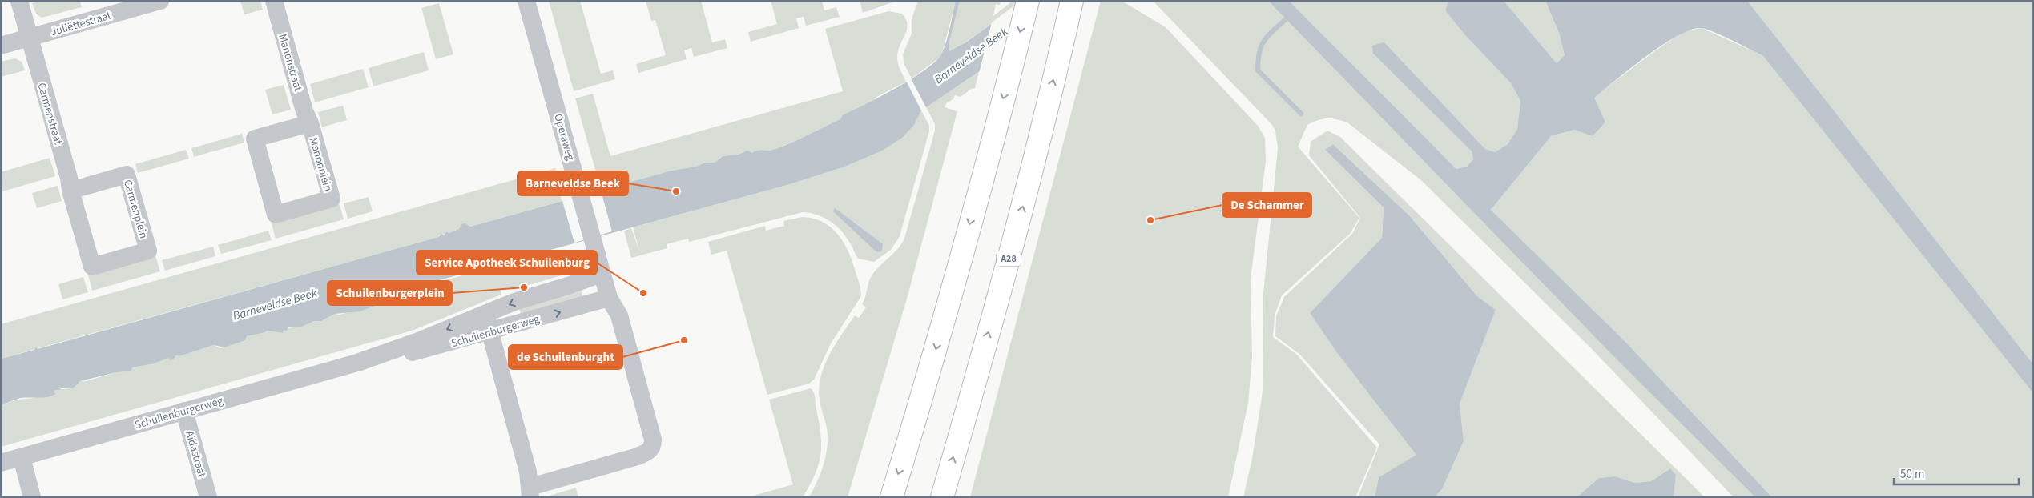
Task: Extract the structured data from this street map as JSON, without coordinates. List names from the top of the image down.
{
  "streets": {
    "highway": ["A28"],
    "street": [
      "Juliëttestraat",
      "Manonstraat",
      "Carmenstraat",
      "Operaweg",
      "Manonplein",
      "Carmenplein",
      "Schuilenburgerweg",
      "Aïdastraat"
    ]
  },
  "crossings": [
    ["Juliëttestraat", "Carmenstraat"],
    ["Manonstraat", "Manonplein"],
    ["Carmenstraat", "Carmenplein"],
    ["Operaweg", "Schuilenburgerweg"],
    ["Schuilenburgerweg", "Aïdastraat"]
  ],
  "water": ["Barneveldse Beek"],
  "places": [
    "Barneveldse Beek",
    "De Schammer",
    "Schuilenburgerplein",
    "Service Apotheek Schuilenburg",
    "de Schuilenburght"
  ],
  "scale_bar": "50 m"
}
